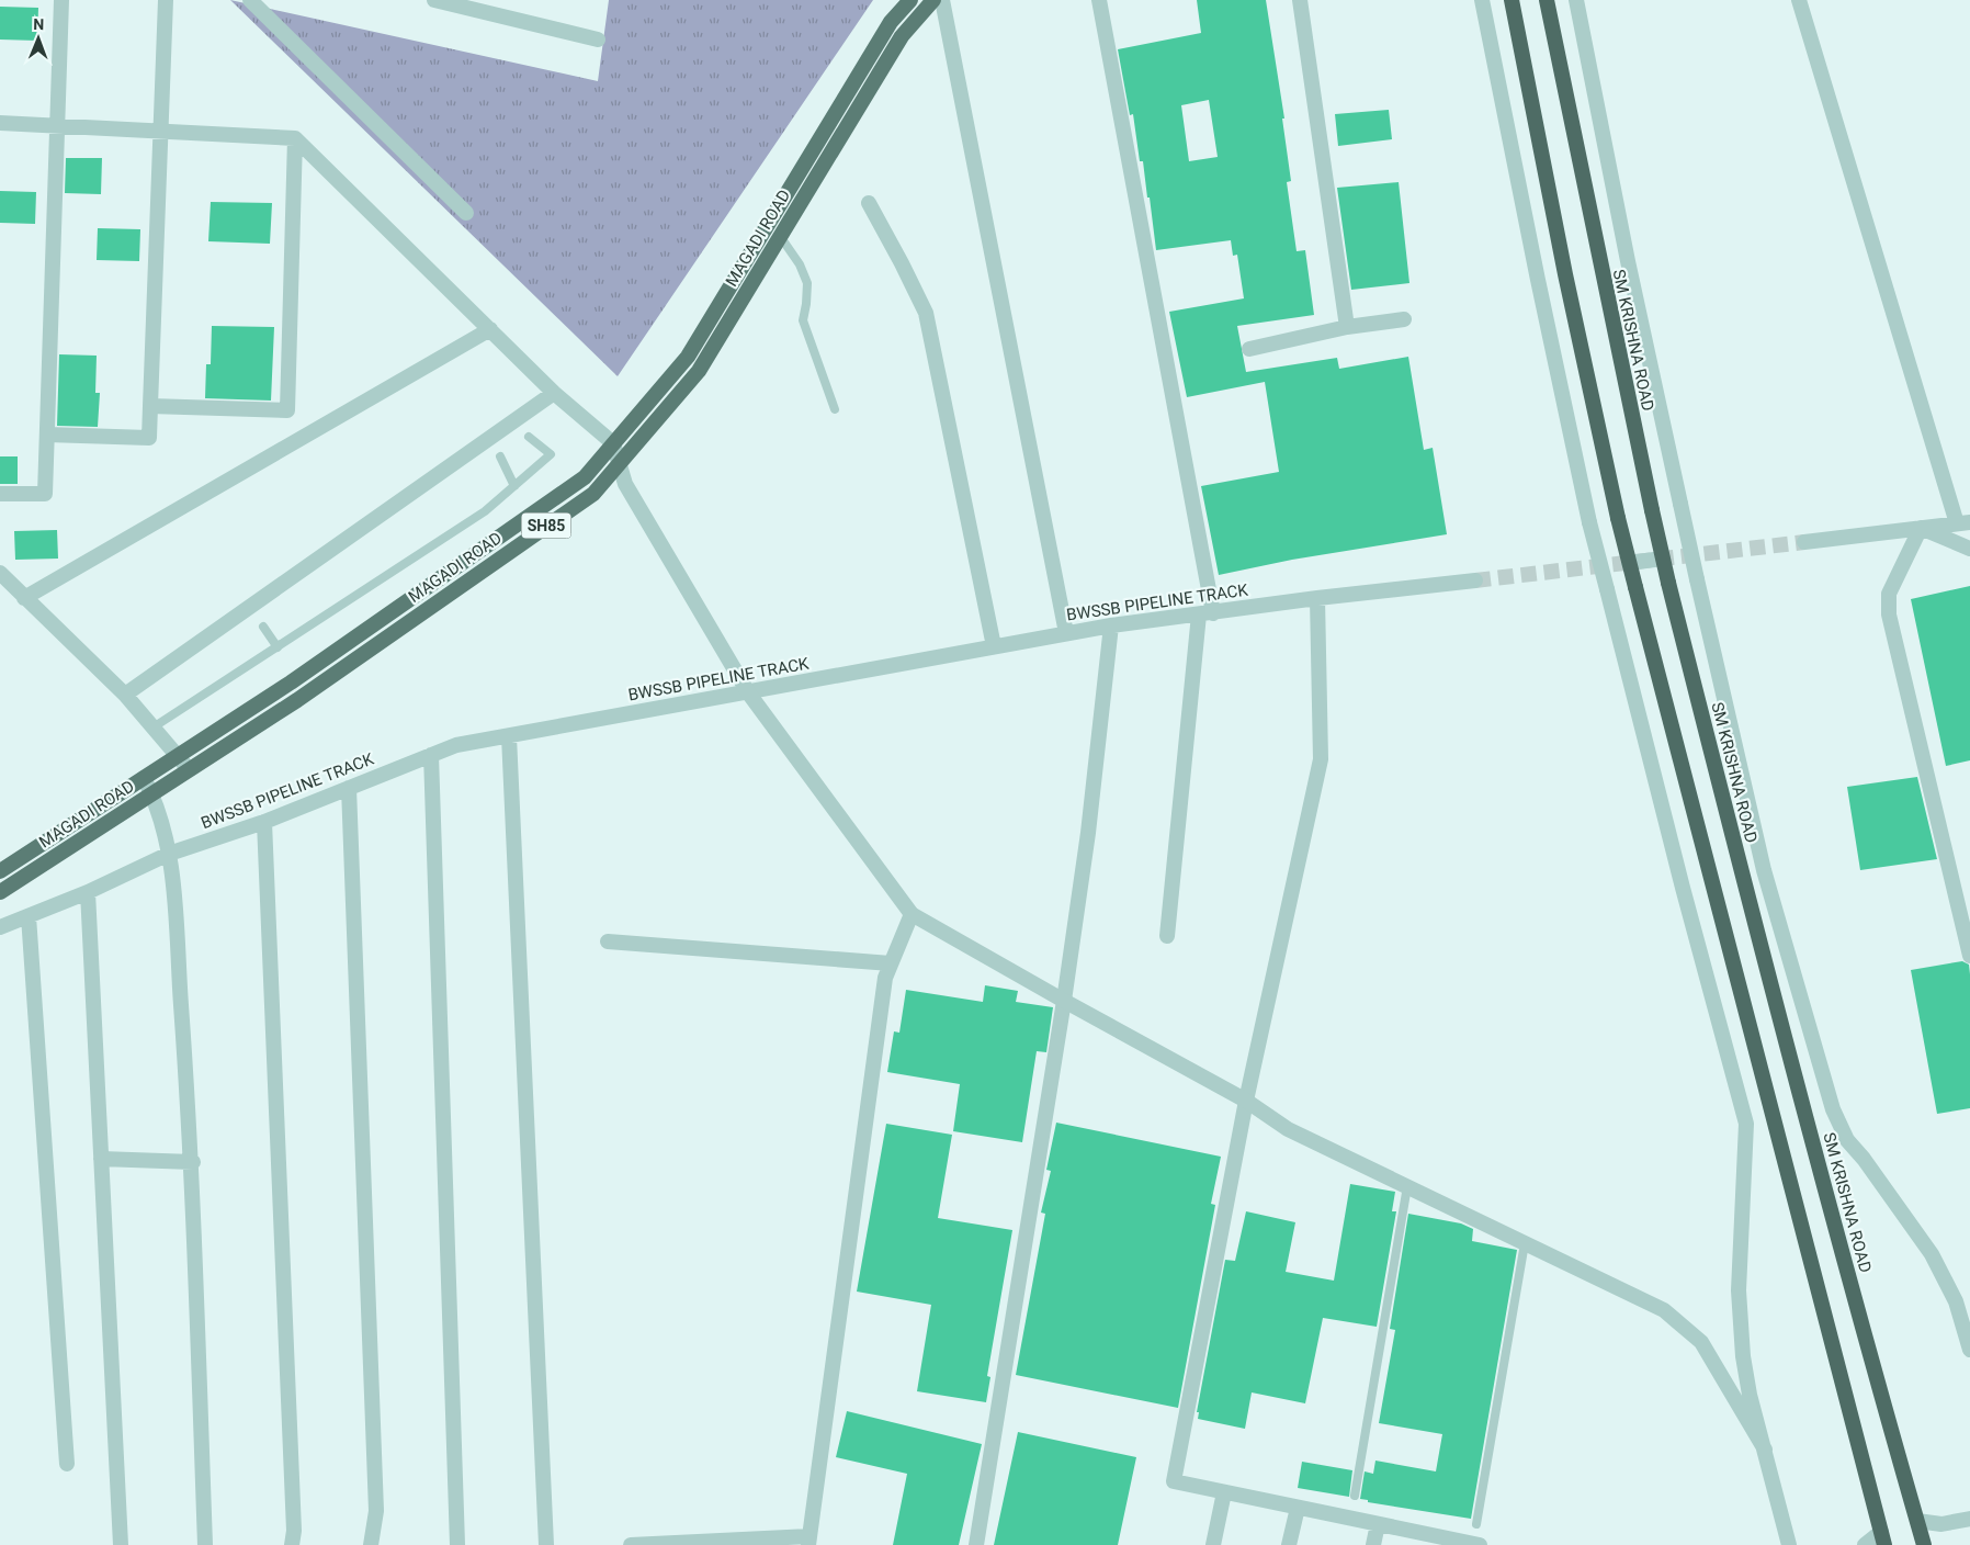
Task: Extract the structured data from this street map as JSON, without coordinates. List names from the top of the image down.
{
  "streets": {
    "highway": ["SM KRISHNA ROAD"],
    "main road": ["MAGADI ROAD", "SH85"],
    "street": ["BWSSB PIPELINE TRACK"]
  },
  "north": "top"
}
